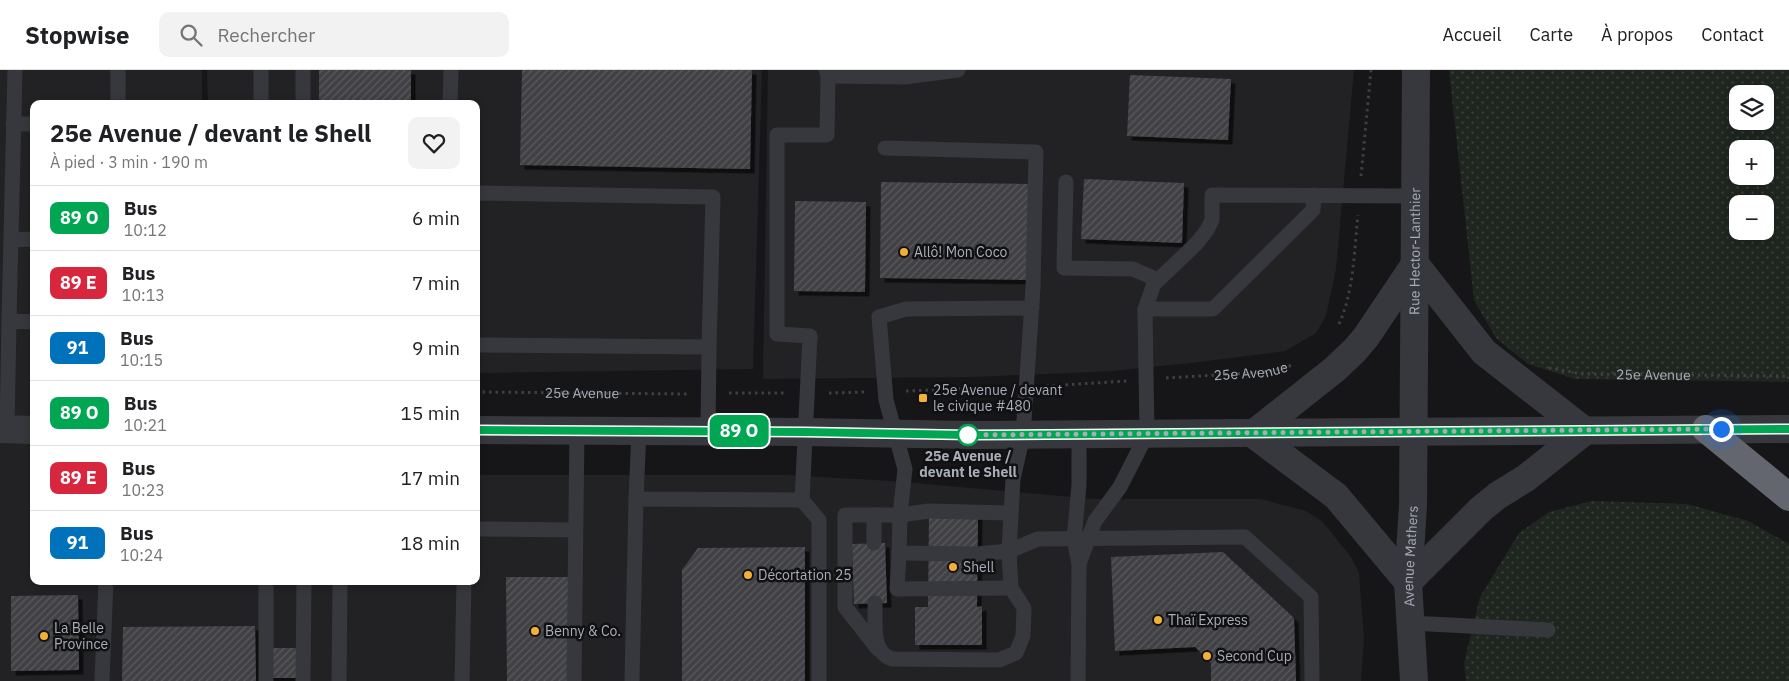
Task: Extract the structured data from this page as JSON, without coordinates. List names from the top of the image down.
{
  "streets": {
    "street": ["Rue Hector-Lanthier", "Avenue Mathers"],
    "path": ["25e Avenue"]
  },
  "crossings": [
    ["Rue Hector-Lanthier", "Avenue Mathers"]
  ],
  "places": {
    "other": [
      "Allô! Mon Coco",
      "25e Avenue / devant le Shell",
      "Shell",
      "Décortation 25",
      "Thaï Express",
      "Benny & Co.",
      "La Belle Province",
      "Second Cup"
    ],
    "transit": ["25e Avenue / devant le civique #480"]
  },
  "page": {
    "header": "Stopwise",
    "search": "Rechercher",
    "nav": [
      "Accueil",
      "Carte",
      "À propos",
      "Contact"
    ],
    "on_map": "89 O",
    "map_buttons": ["+", "−"],
    "heading": ["25e Avenue / devant le Shell", "À pied · 3 min · 190 m"],
    "list": [
      {
        "mark": "89 O",
        "name": "Bus",
        "note": "10:12",
        "value": "6 min"
      },
      {
        "mark": "89 E",
        "name": "Bus",
        "note": "10:13",
        "value": "7 min"
      },
      {
        "mark": "91",
        "name": "Bus",
        "note": "10:15",
        "value": "9 min"
      },
      {
        "mark": "89 O",
        "name": "Bus",
        "note": "10:21",
        "value": "15 min"
      },
      {
        "mark": "89 E",
        "name": "Bus",
        "note": "10:23",
        "value": "17 min"
      },
      {
        "mark": "91",
        "name": "Bus",
        "note": "10:24",
        "value": "18 min"
      }
    ]
  }
}
